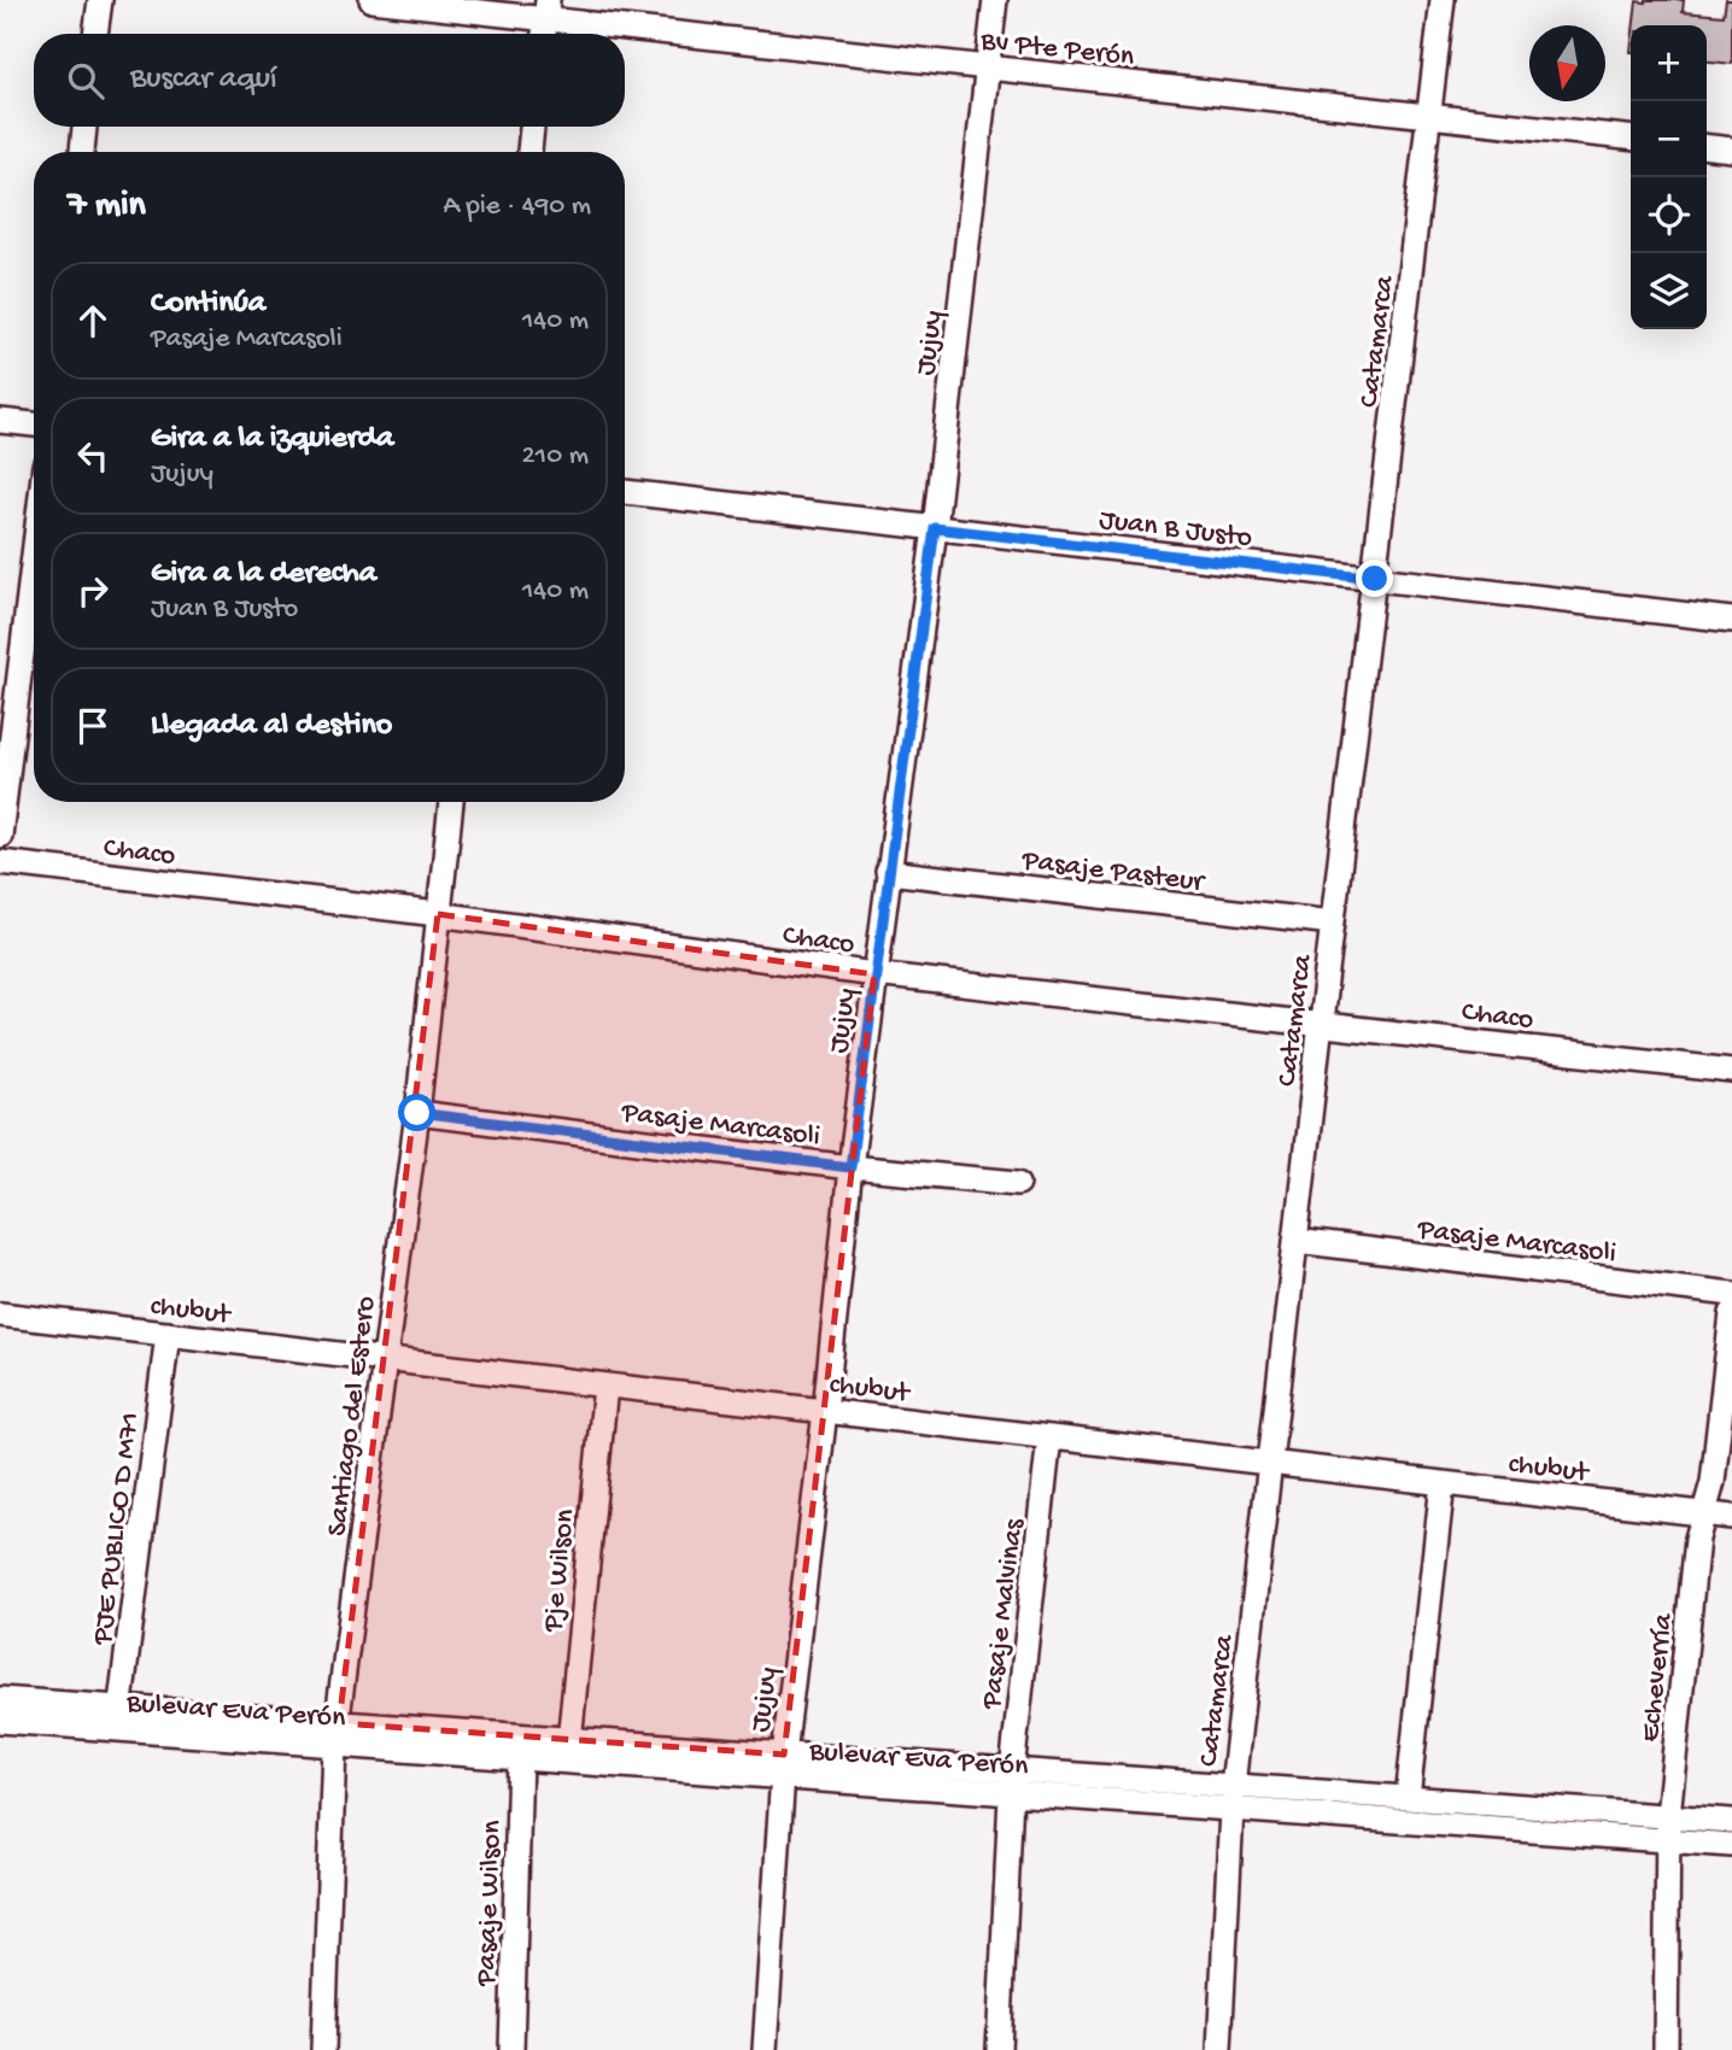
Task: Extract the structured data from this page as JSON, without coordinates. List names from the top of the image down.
{
  "streets": {
    "street": [
      "Bv Pte Perón",
      "Catamarca",
      "Jujuy",
      "Juan B Justo",
      "Chaco",
      "Pasaje Pasteur",
      "Pasaje Marcasoli",
      "chubut",
      "Santiago del Estero",
      "PJE PUBLICO D M71",
      "Pje Wilson",
      "Pasaje Malvinas",
      "Echeverría",
      "Bulevar Eva Perón",
      "Pasaje Wilson"
    ]
  },
  "crossings": [
    ["Bv Pte Perón", "Catamarca"],
    ["Bv Pte Perón", "Jujuy"],
    ["Catamarca", "Juan B Justo"],
    ["Catamarca", "Chaco"],
    ["Catamarca", "Pasaje Pasteur"],
    ["Catamarca", "Pasaje Marcasoli"],
    ["Catamarca", "chubut"],
    ["Catamarca", "Bulevar Eva Perón"],
    ["Jujuy", "Juan B Justo"],
    ["Jujuy", "Chaco"],
    ["Jujuy", "Pasaje Pasteur"],
    ["Jujuy", "Pasaje Marcasoli"],
    ["Jujuy", "chubut"],
    ["Jujuy", "Bulevar Eva Perón"],
    ["Chaco", "Santiago del Estero"],
    ["Pasaje Marcasoli", "Santiago del Estero"],
    ["chubut", "Santiago del Estero"],
    ["chubut", "PJE PUBLICO D M71"],
    ["chubut", "Pje Wilson"],
    ["chubut", "Pasaje Malvinas"],
    ["chubut", "Echeverría"],
    ["Santiago del Estero", "Bulevar Eva Perón"],
    ["PJE PUBLICO D M71", "Bulevar Eva Perón"],
    ["Pje Wilson", "Bulevar Eva Perón"],
    ["Pasaje Malvinas", "Bulevar Eva Perón"],
    ["Echeverría", "Bulevar Eva Perón"],
    ["Bulevar Eva Perón", "Pasaje Wilson"]
  ],
  "north": "bottom",
  "page": {
    "map_buttons": ["+", "−"],
    "search": "Buscar aquí",
    "heading": ["7 min", "A pie · 490 m"],
    "list": [
      ["Continúa", "Pasaje Marcasoli", "140 m"],
      ["Gira a la izquierda", "Jujuy", "210 m"],
      ["Gira a la derecha", "Juan B Justo", "140 m"],
      "Llegada al destino"
    ]
  }
}
